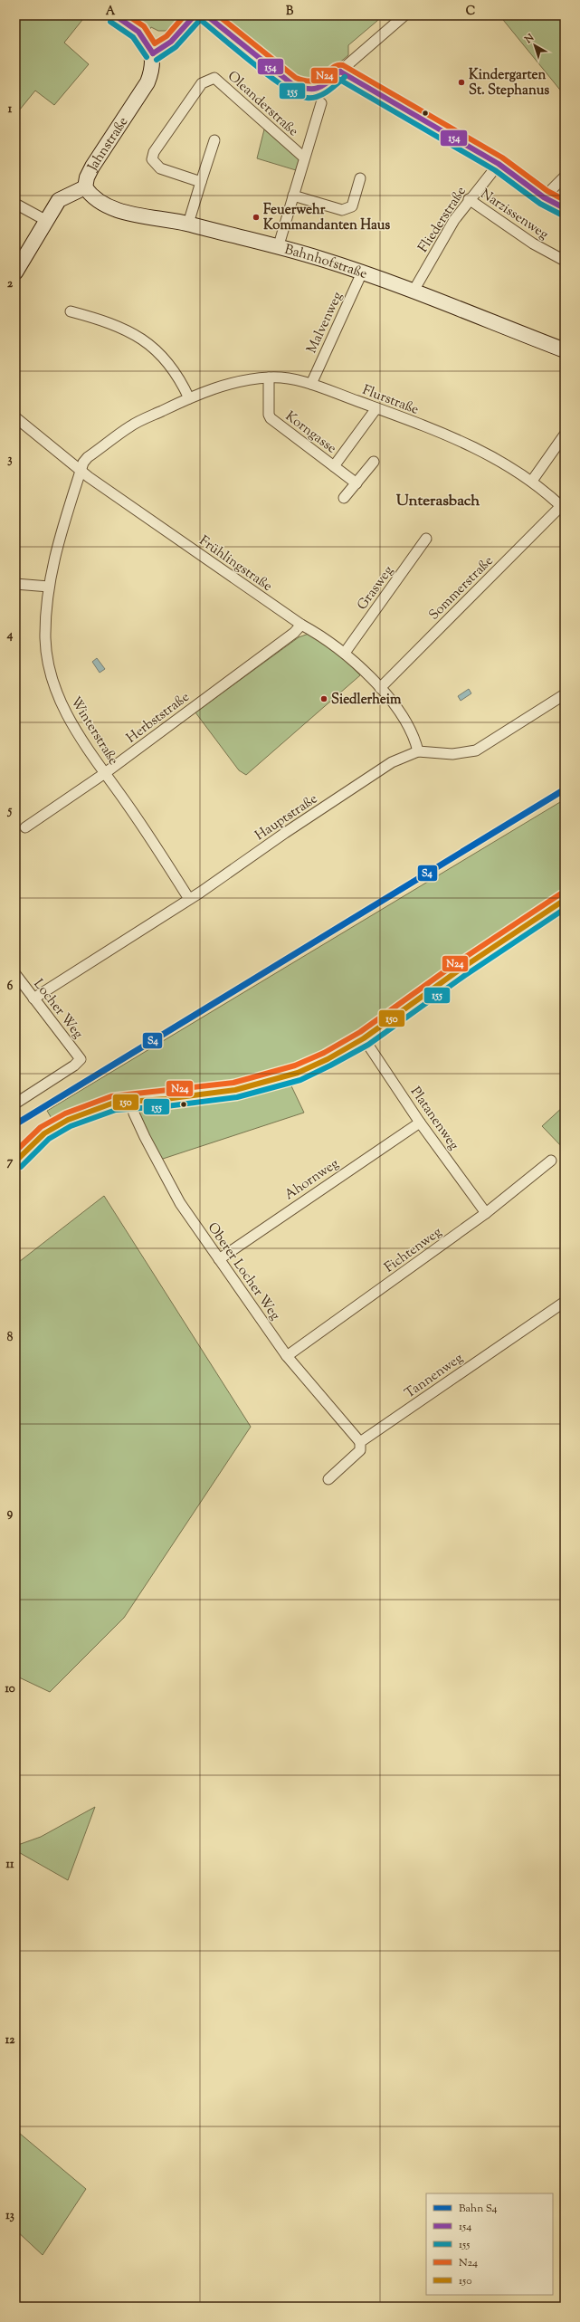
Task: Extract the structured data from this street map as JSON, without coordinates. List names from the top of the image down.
{
  "streets": {
    "street": [
      "Oleanderstraße",
      "Jahnstraße",
      "Narzissenweg",
      "Fliederstraße",
      "Bahnhofstraße",
      "Malvenweg",
      "Flurstraße",
      "Korngasse",
      "Frühlingstraße",
      "Grasweg",
      "Sommerstraße",
      "Herbststraße",
      "Winterstraße",
      "Hauptstraße",
      "Locher Weg",
      "Platanenweg",
      "Ahornweg",
      "Fichtenweg",
      "Oberer Locher Weg",
      "Tannenweg"
    ]
  },
  "crossings": [
    ["Oleanderstraße", "Bahnhofstraße"],
    ["Jahnstraße", "Bahnhofstraße"],
    ["Narzissenweg", "Fliederstraße"],
    ["Fliederstraße", "Bahnhofstraße"],
    ["Bahnhofstraße", "Malvenweg"],
    ["Malvenweg", "Flurstraße"],
    ["Flurstraße", "Korngasse"],
    ["Flurstraße", "Frühlingstraße"],
    ["Flurstraße", "Sommerstraße"],
    ["Flurstraße", "Winterstraße"],
    ["Frühlingstraße", "Grasweg"],
    ["Frühlingstraße", "Sommerstraße"],
    ["Frühlingstraße", "Herbststraße"],
    ["Frühlingstraße", "Winterstraße"],
    ["Frühlingstraße", "Hauptstraße"],
    ["Herbststraße", "Winterstraße"],
    ["Winterstraße", "Hauptstraße"],
    ["Hauptstraße", "Locher Weg"],
    ["Platanenweg", "Ahornweg"],
    ["Platanenweg", "Fichtenweg"],
    ["Ahornweg", "Oberer Locher Weg"],
    ["Fichtenweg", "Oberer Locher Weg"],
    ["Oberer Locher Weg", "Tannenweg"]
  ],
  "districts": ["Unterasbach"],
  "places": ["Kindergarten St. Stephanus", "Feuerwehr Kommandanten Haus", "Siedlerheim"],
  "lines": [
    "transit line 154",
    "transit line N24",
    "transit line 155",
    "rail line S4",
    "transit line 150"
  ],
  "legend": [
    "Bahn S4",
    "154",
    "155",
    "N24",
    "150"
  ],
  "north": "top left",
  "grid": {
    "columns": ["A", "B", "C"],
    "rows": [
      "1",
      "2",
      "3",
      "4",
      "5",
      "6",
      "7",
      "8",
      "9",
      "10",
      "11",
      "12",
      "13"
    ]
  }
}
